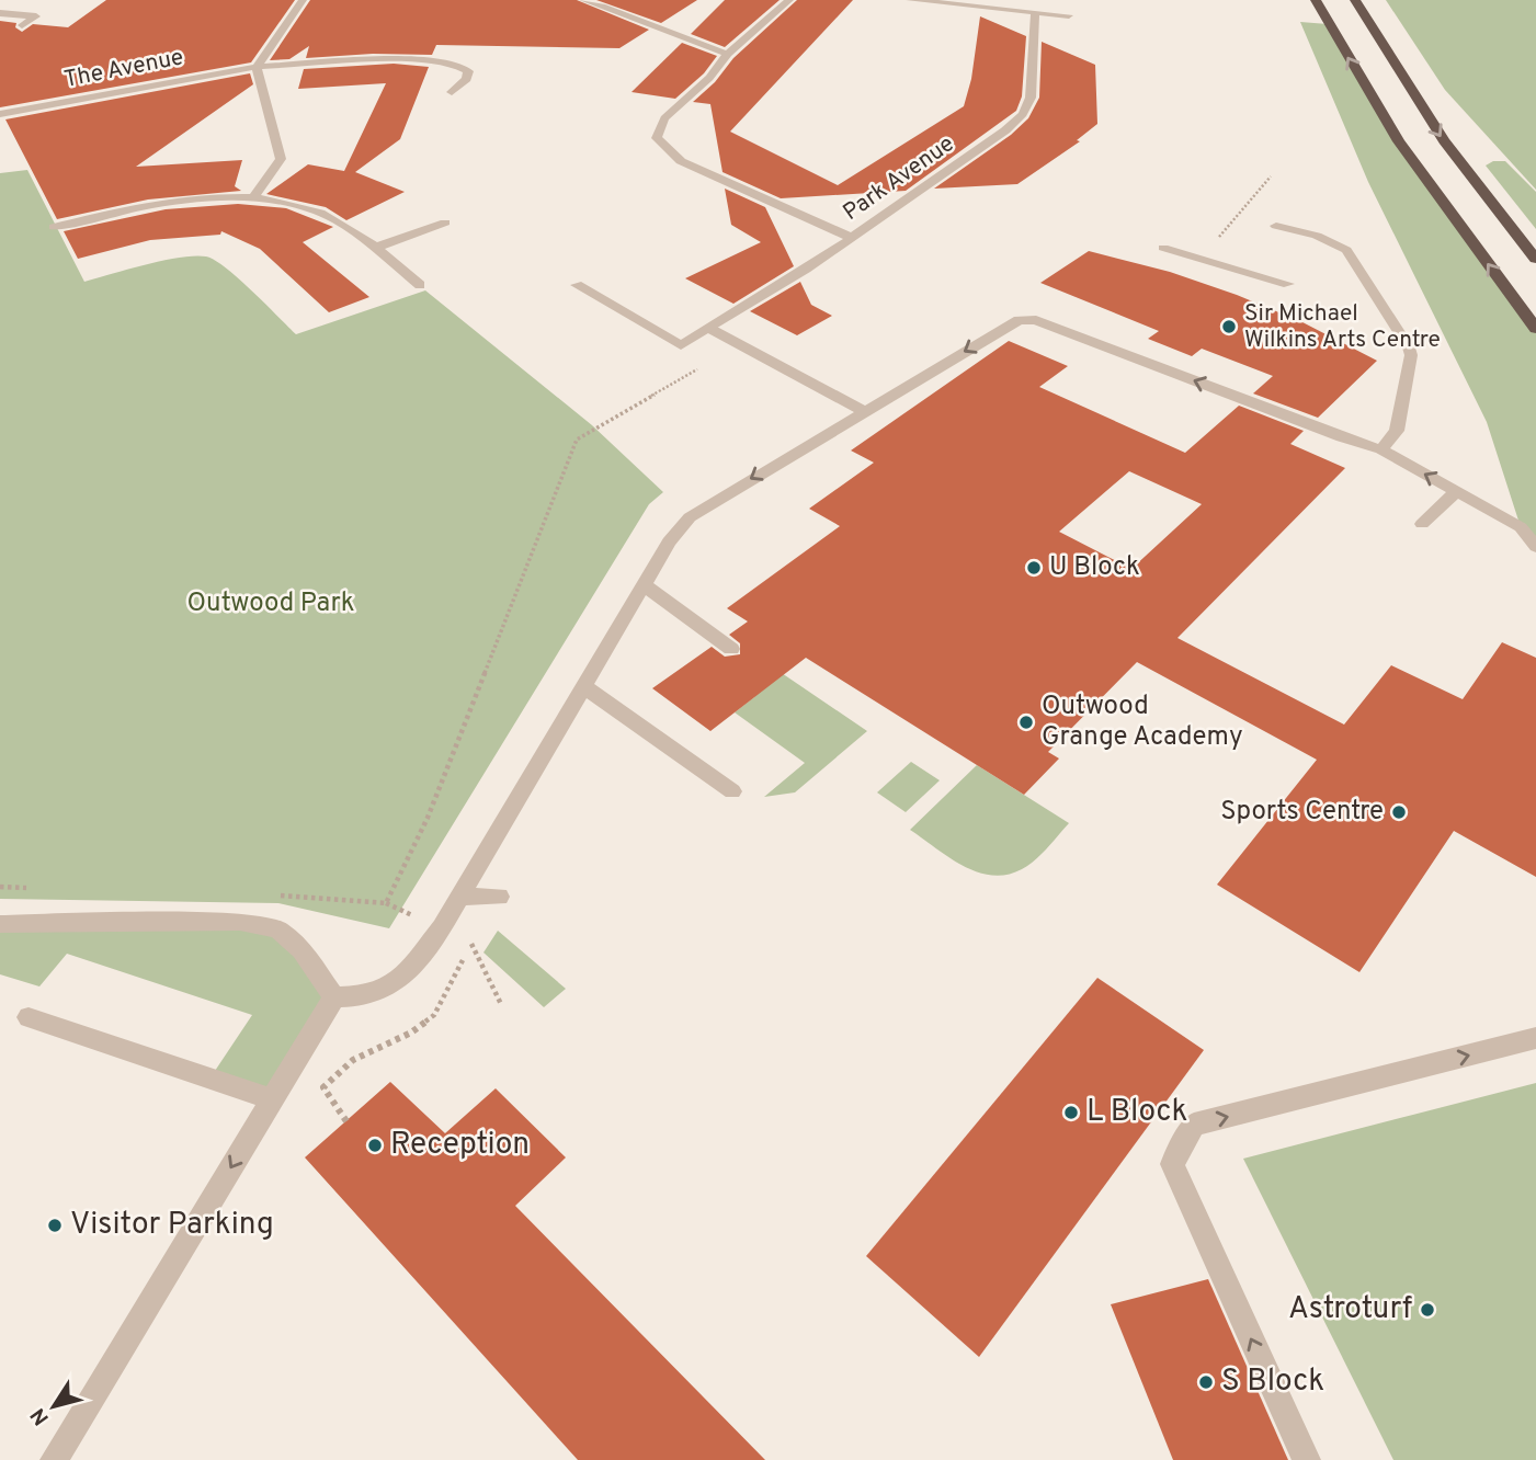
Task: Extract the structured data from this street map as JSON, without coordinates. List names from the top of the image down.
{
  "streets": {
    "street": ["The Avenue", "Park Avenue"]
  },
  "parks": ["Outwood Park"],
  "places": [
    "Sir Michael Wilkins Arts Centre",
    "U Block",
    "Outwood Grange Academy",
    "Sports Centre",
    "L Block",
    "Reception",
    "Visitor Parking",
    "Astroturf",
    "S Block"
  ],
  "north": "bottom left"
}
